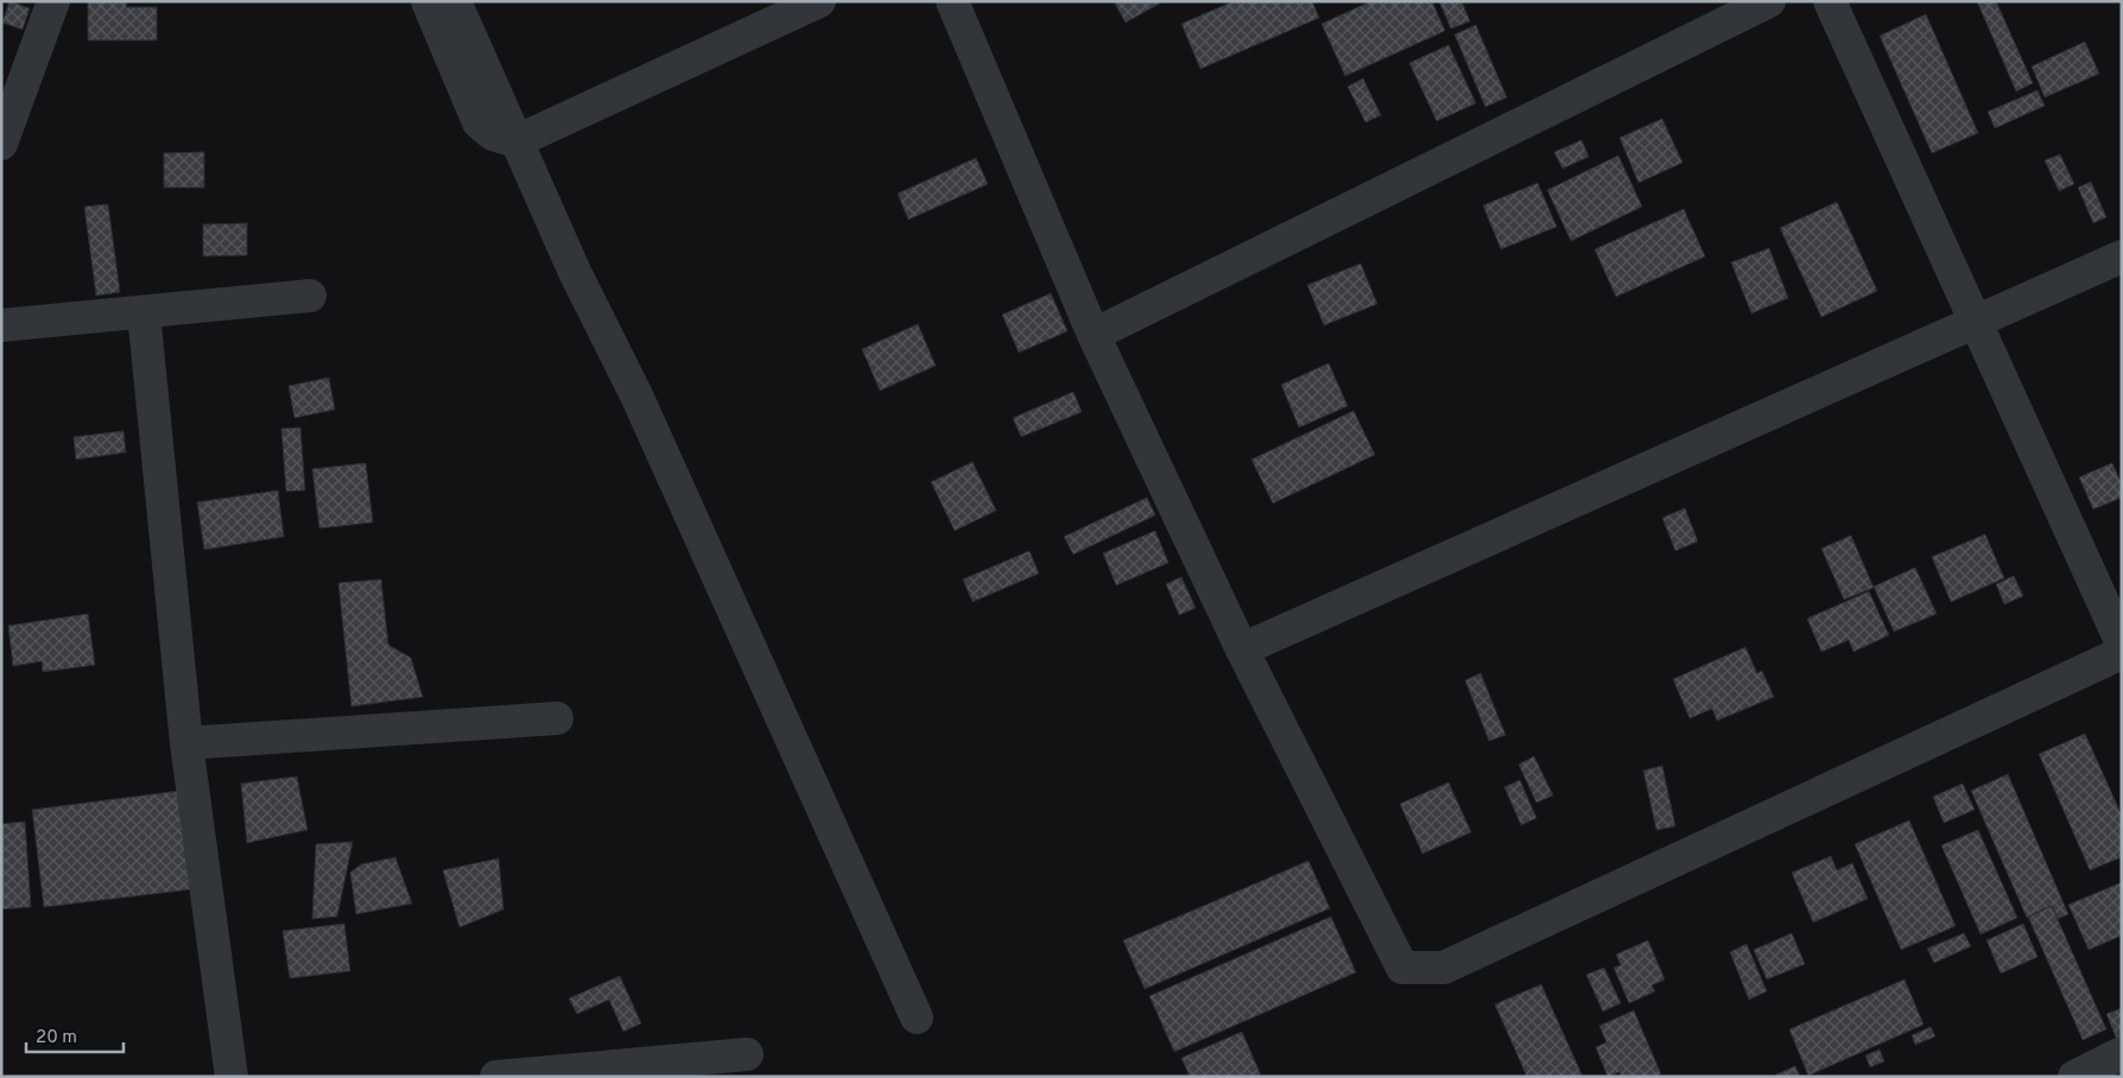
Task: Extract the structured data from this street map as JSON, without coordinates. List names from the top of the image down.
{
  "scale_bar": "20 m"
}
